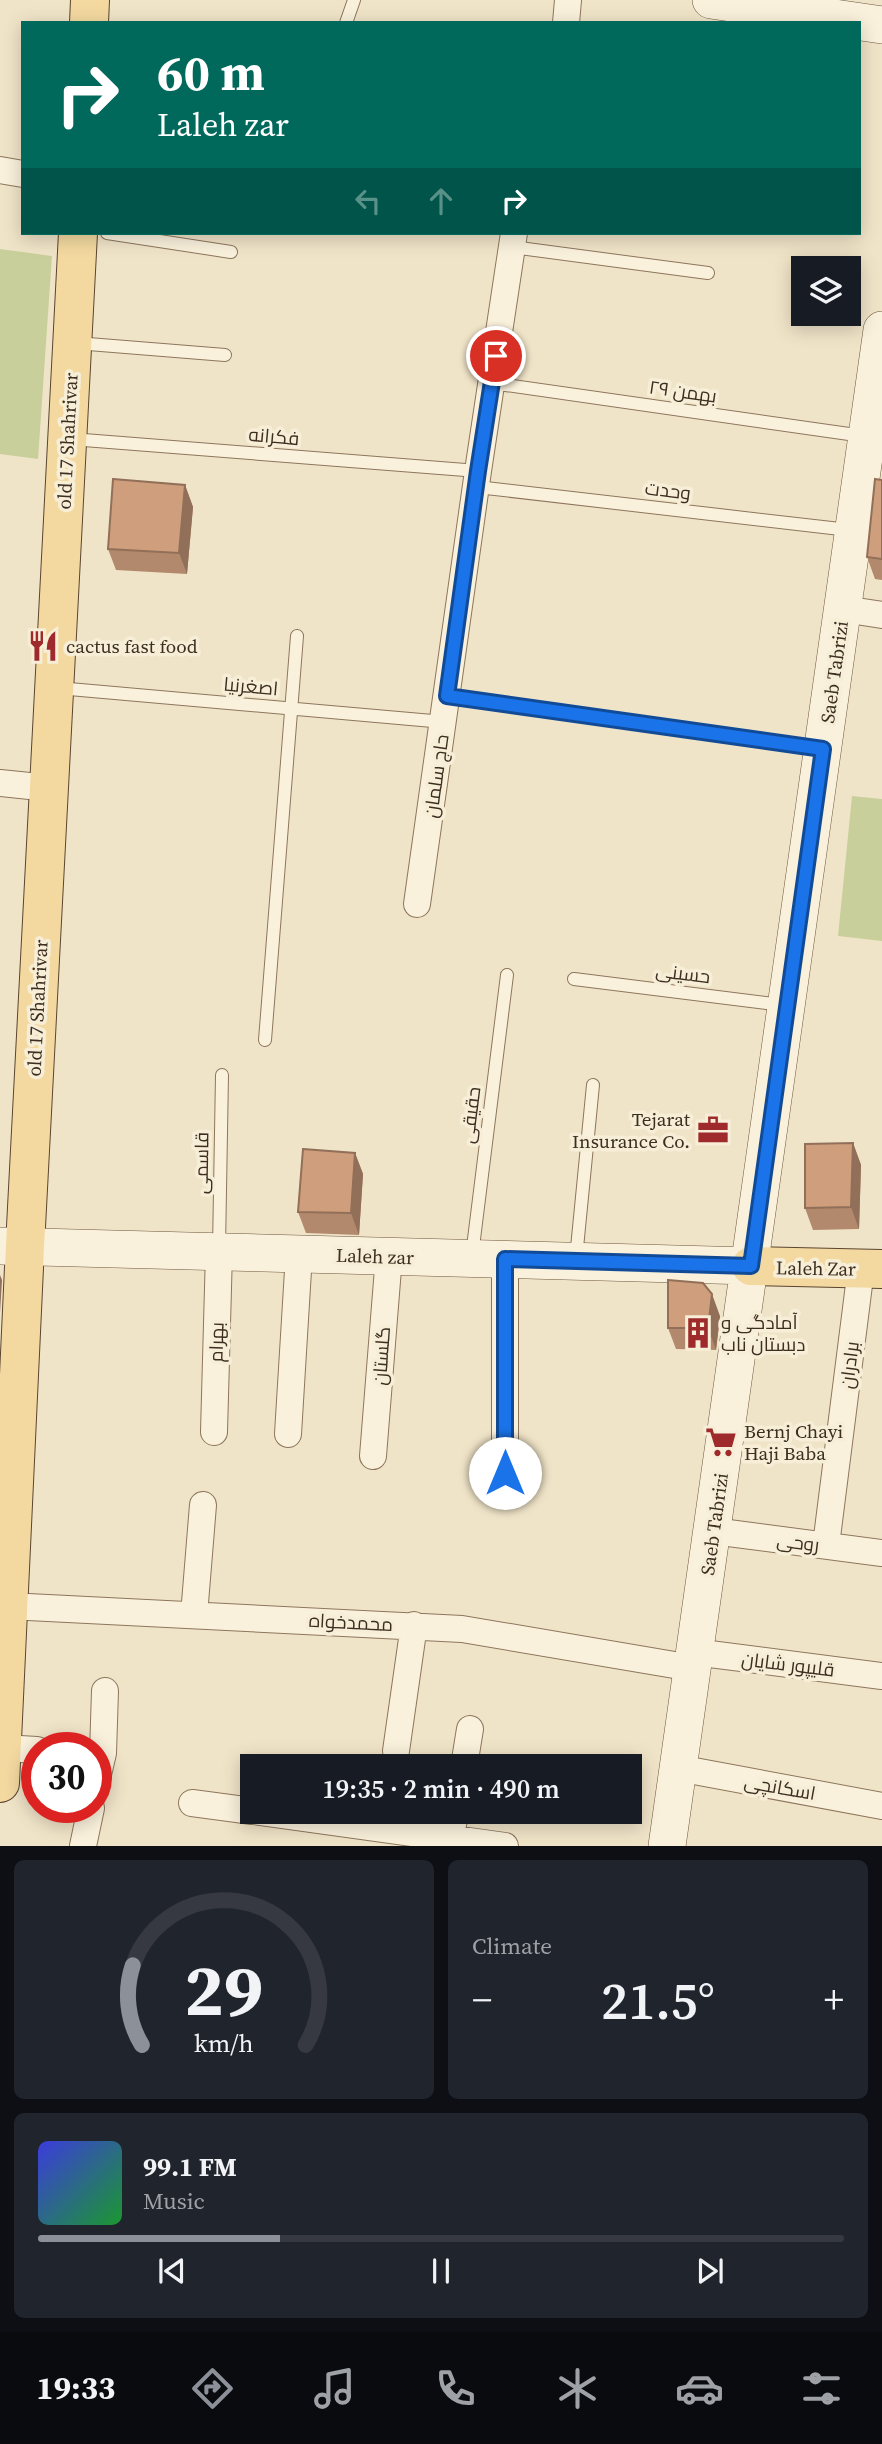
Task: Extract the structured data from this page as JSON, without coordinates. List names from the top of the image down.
{
  "streets": {
    "main road": [
      "old 17 Shahrivar",
      "Saeb Tabrizi",
      "Laleh zar",
      "Laleh Zar"
    ],
    "street": [
      "حاج سلمان",
      "بهرام",
      "گلستان",
      "برادران",
      "روحی",
      "محمدخواه",
      "قلیپور شایان",
      "اسکانچی"
    ],
    "lane": [
      "۲۹ بهمن",
      "فکرانه",
      "وحدت",
      "اصغرنیا",
      "حسینی",
      "حقیقی",
      "قاسمی"
    ]
  },
  "crossings": [
    ["۲۹ بهمن", "Saeb Tabrizi"],
    ["۲۹ بهمن", "حاج سلمان"],
    ["فکرانه", "old 17 Shahrivar"],
    ["فکرانه", "وحدت"],
    ["فکرانه", "حاج سلمان"],
    ["old 17 Shahrivar", "اصغرنیا"],
    ["old 17 Shahrivar", "Laleh zar"],
    ["old 17 Shahrivar", "محمدخواه"],
    ["وحدت", "Saeb Tabrizi"],
    ["وحدت", "حاج سلمان"],
    ["Saeb Tabrizi", "حسینی"],
    ["Saeb Tabrizi", "Laleh zar"],
    ["Saeb Tabrizi", "Laleh Zar"],
    ["Saeb Tabrizi", "روحی"],
    ["Saeb Tabrizi", "محمدخواه"],
    ["Saeb Tabrizi", "قلیپور شایان"],
    ["Saeb Tabrizi", "اسکانچی"],
    ["اصغرنیا", "حاج سلمان"],
    ["حقیقی", "Laleh zar"],
    ["قاسمی", "Laleh zar"],
    ["قاسمی", "بهرام"],
    ["Laleh zar", "Laleh Zar"],
    ["Laleh zar", "بهرام"],
    ["Laleh zar", "گلستان"],
    ["Laleh Zar", "برادران"],
    ["برادران", "روحی"],
    ["محمدخواه", "قلیپور شایان"]
  ],
  "places": {
    "restaurant": ["cactus fast food"],
    "office": ["Tejarat Insurance Co."],
    "building": ["آمادگی و دبستان ناب"],
    "supermarket": ["Bernj Chayi Haji Baba"]
  },
  "page": {
    "turn": ["60 m", "Laleh zar"],
    "limit": "30",
    "trip": "19:35 · 2 min · 490 m",
    "tile": "Climate",
    "heat": ["−", "21.5°", "+"],
    "song": ["99.1 FM", "Music"],
    "tabs": "19:33",
    "gauge": ["29", "km/h"]
  }
}
